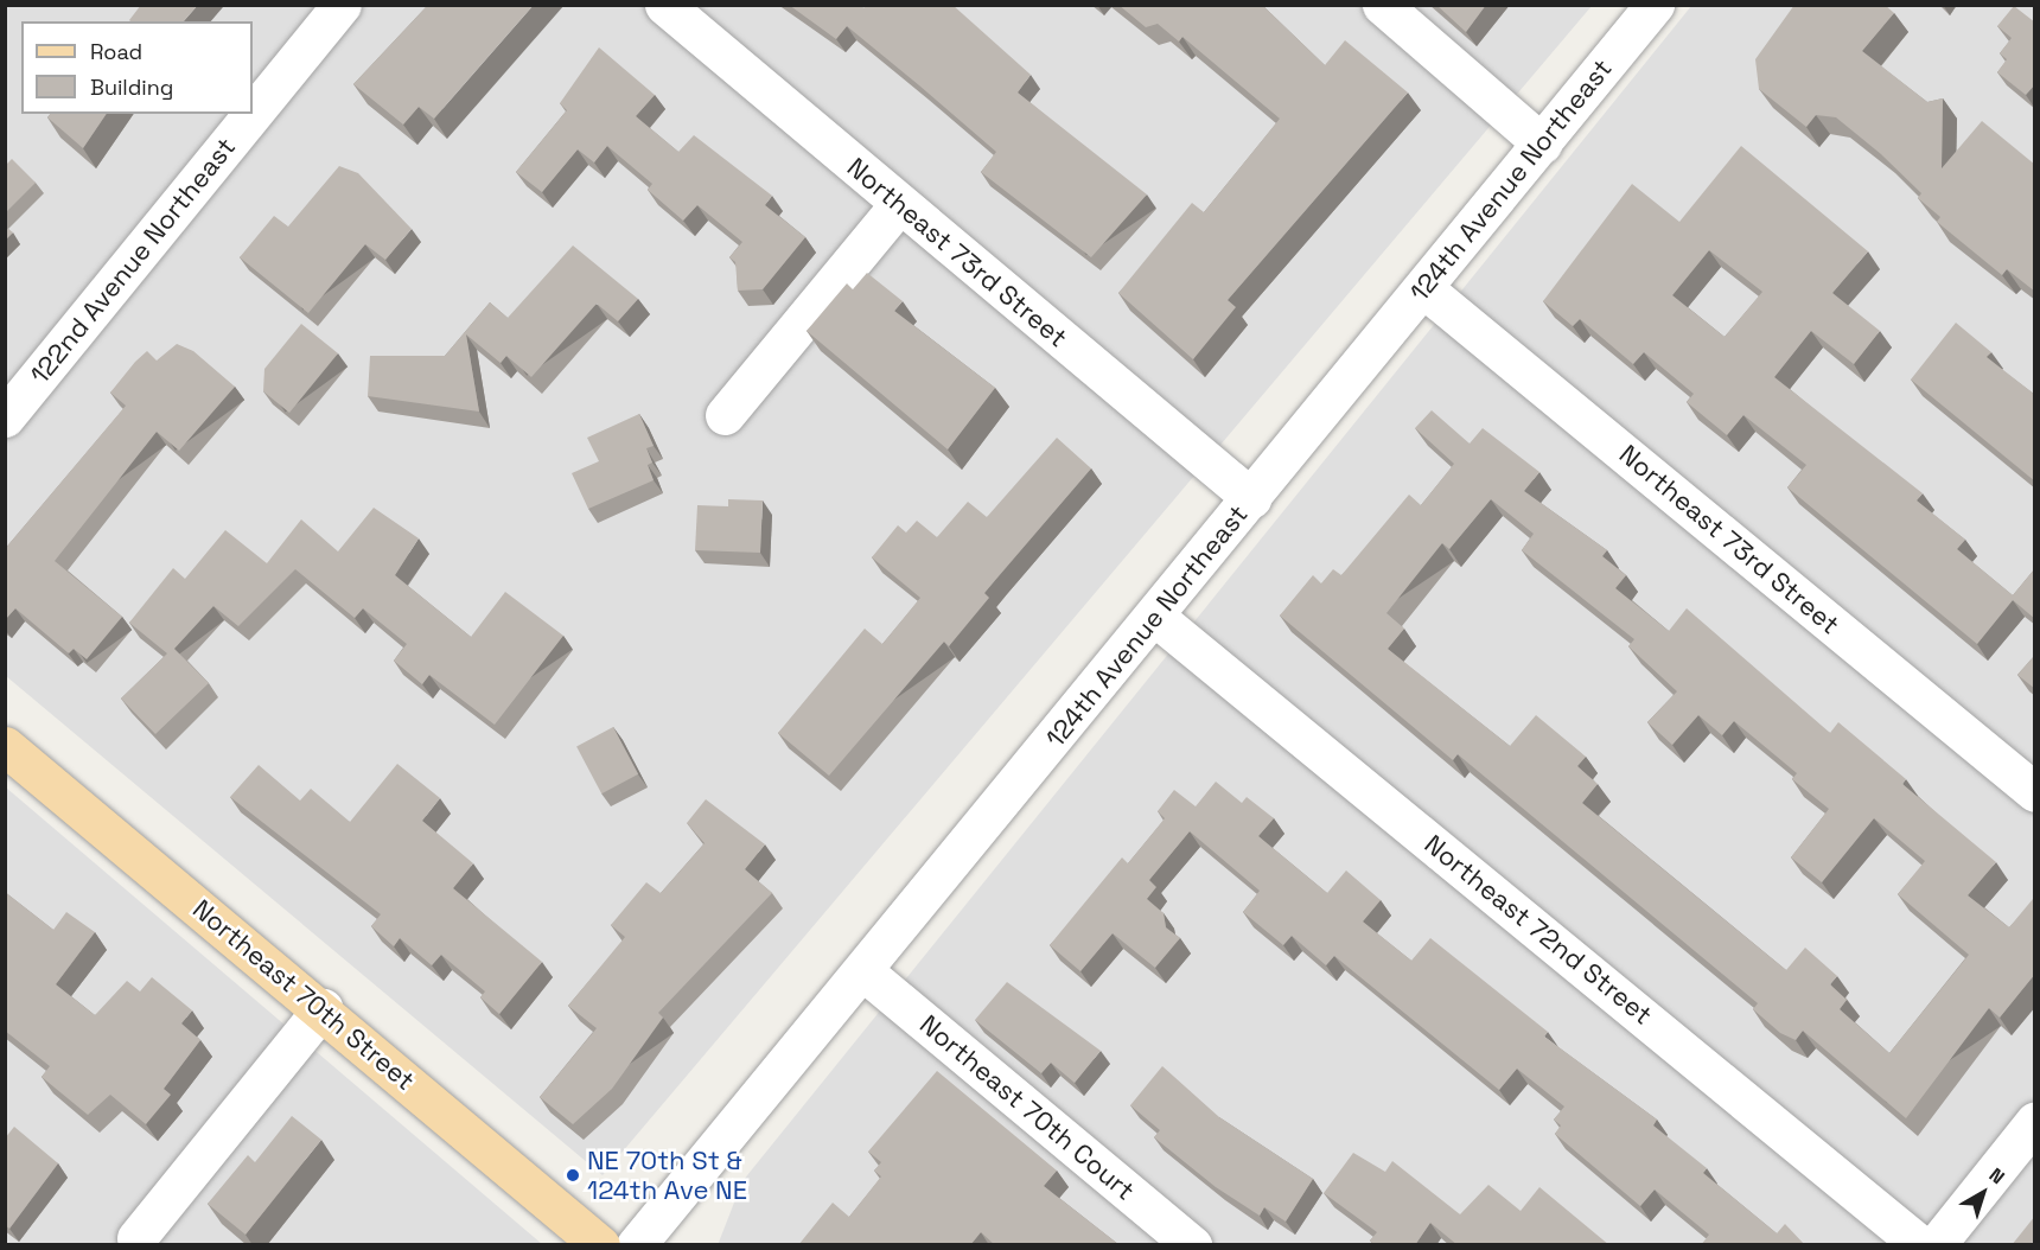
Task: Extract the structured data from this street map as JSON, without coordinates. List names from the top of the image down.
{
  "streets": {
    "main road": ["Northeast 70th Street"],
    "street": [
      "124th Avenue Northeast",
      "Northeast 73rd Street",
      "122nd Avenue Northeast",
      "Northeast 72nd Street",
      "Northeast 70th Court"
    ]
  },
  "crossings": [
    ["124th Avenue Northeast", "Northeast 73rd Street"],
    ["124th Avenue Northeast", "Northeast 72nd Street"],
    ["124th Avenue Northeast", "Northeast 70th Court"]
  ],
  "places": ["NE 70th St & 124th Ave NE"],
  "legend": ["Road", "Building"],
  "north": "top right"
}
